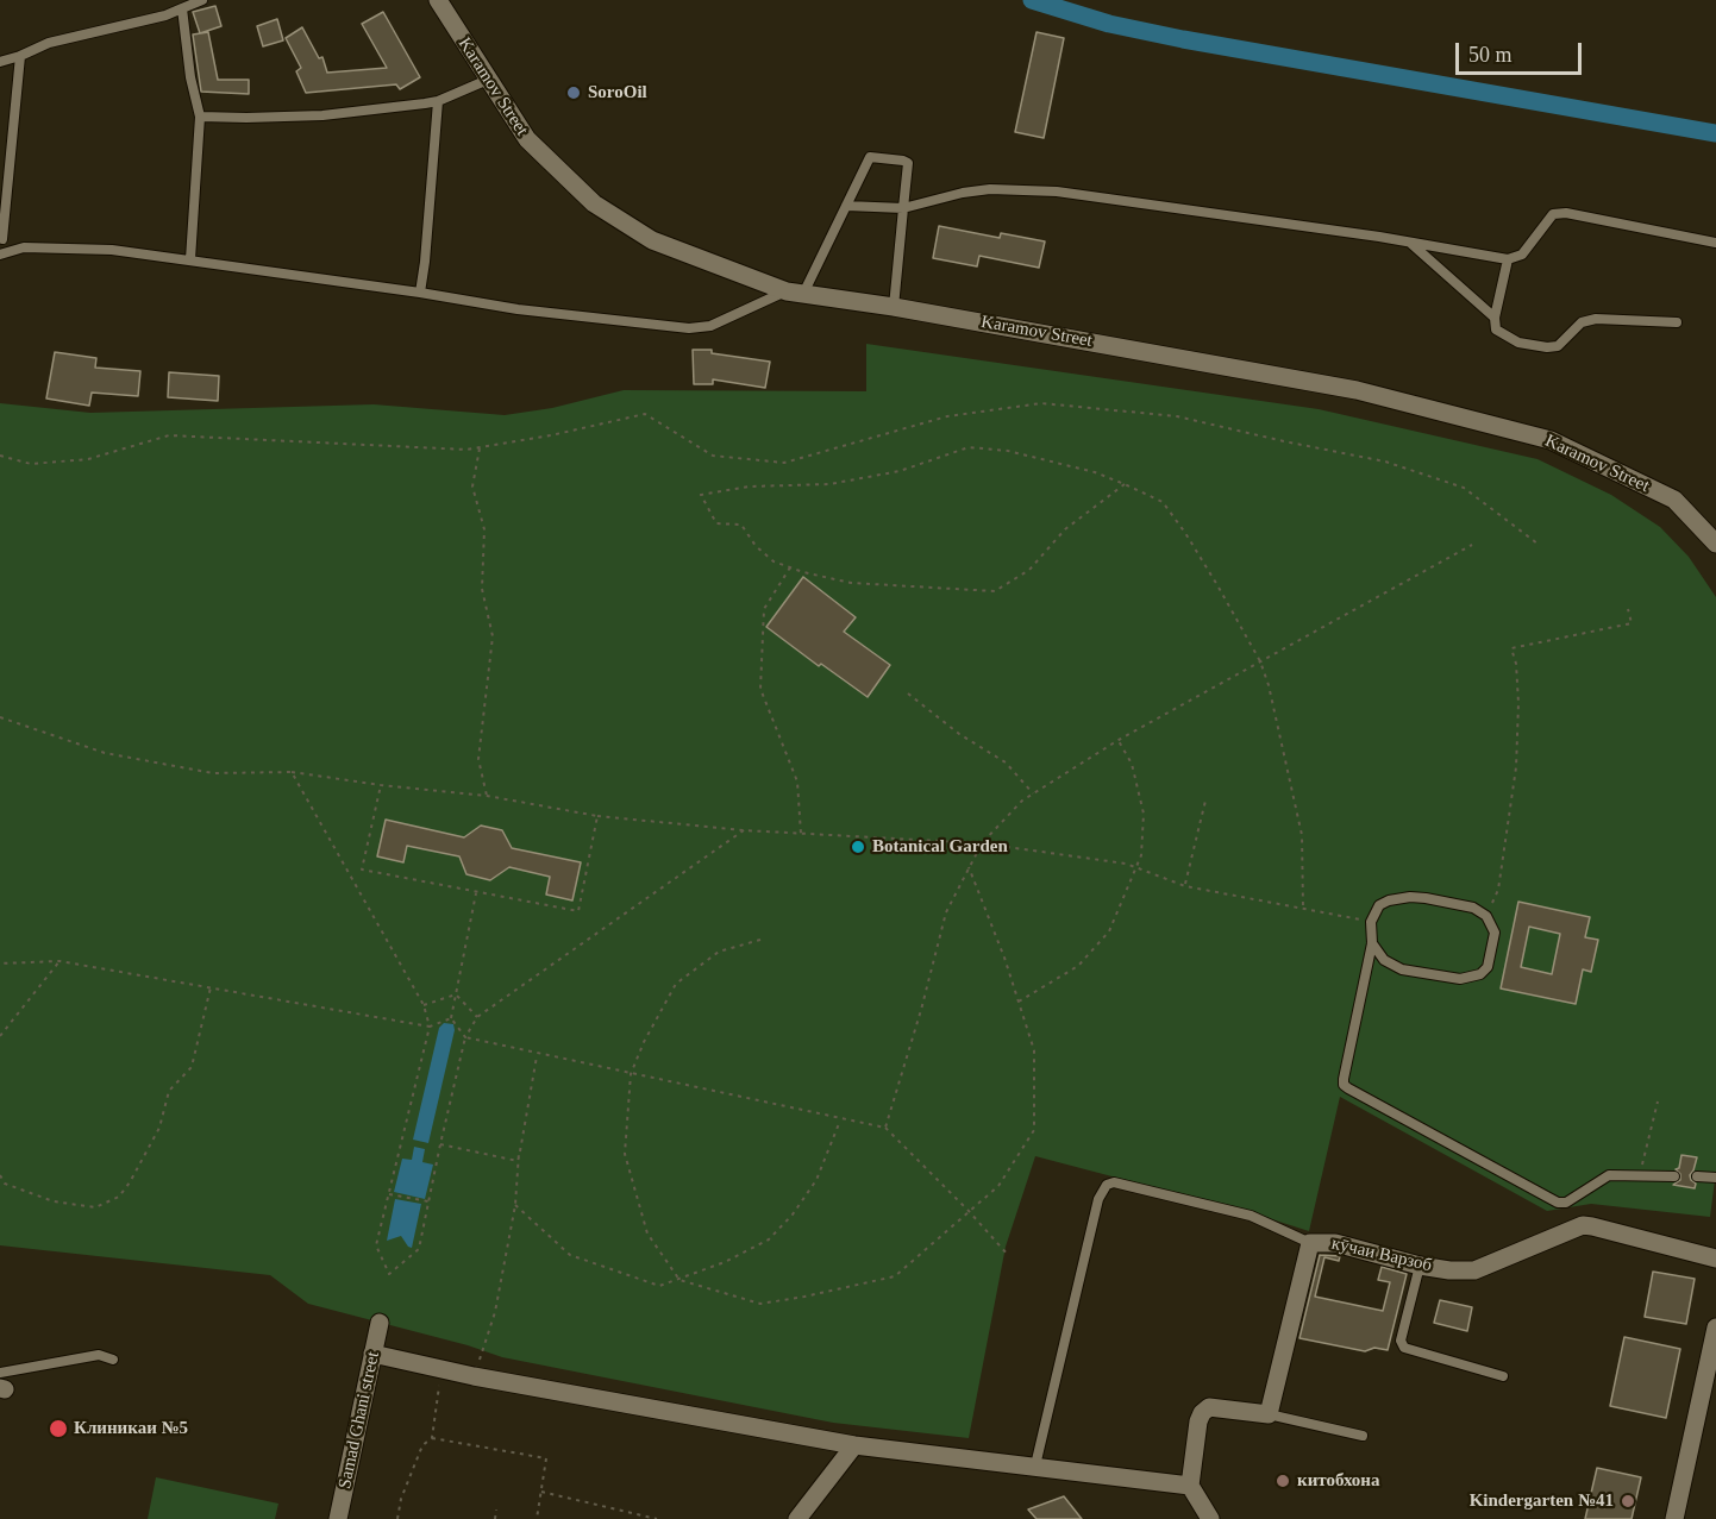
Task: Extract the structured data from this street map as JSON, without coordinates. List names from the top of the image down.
{
  "streets": {
    "street": ["Karamov Street", "кӯчаи Варзоб", "Samad Ghani street"]
  },
  "places": [
    "SoroOil",
    "Botanical Garden",
    "Клиникаи №5",
    "китобхона",
    "Kindergarten №41"
  ],
  "scale_bar": "50 m"
}
